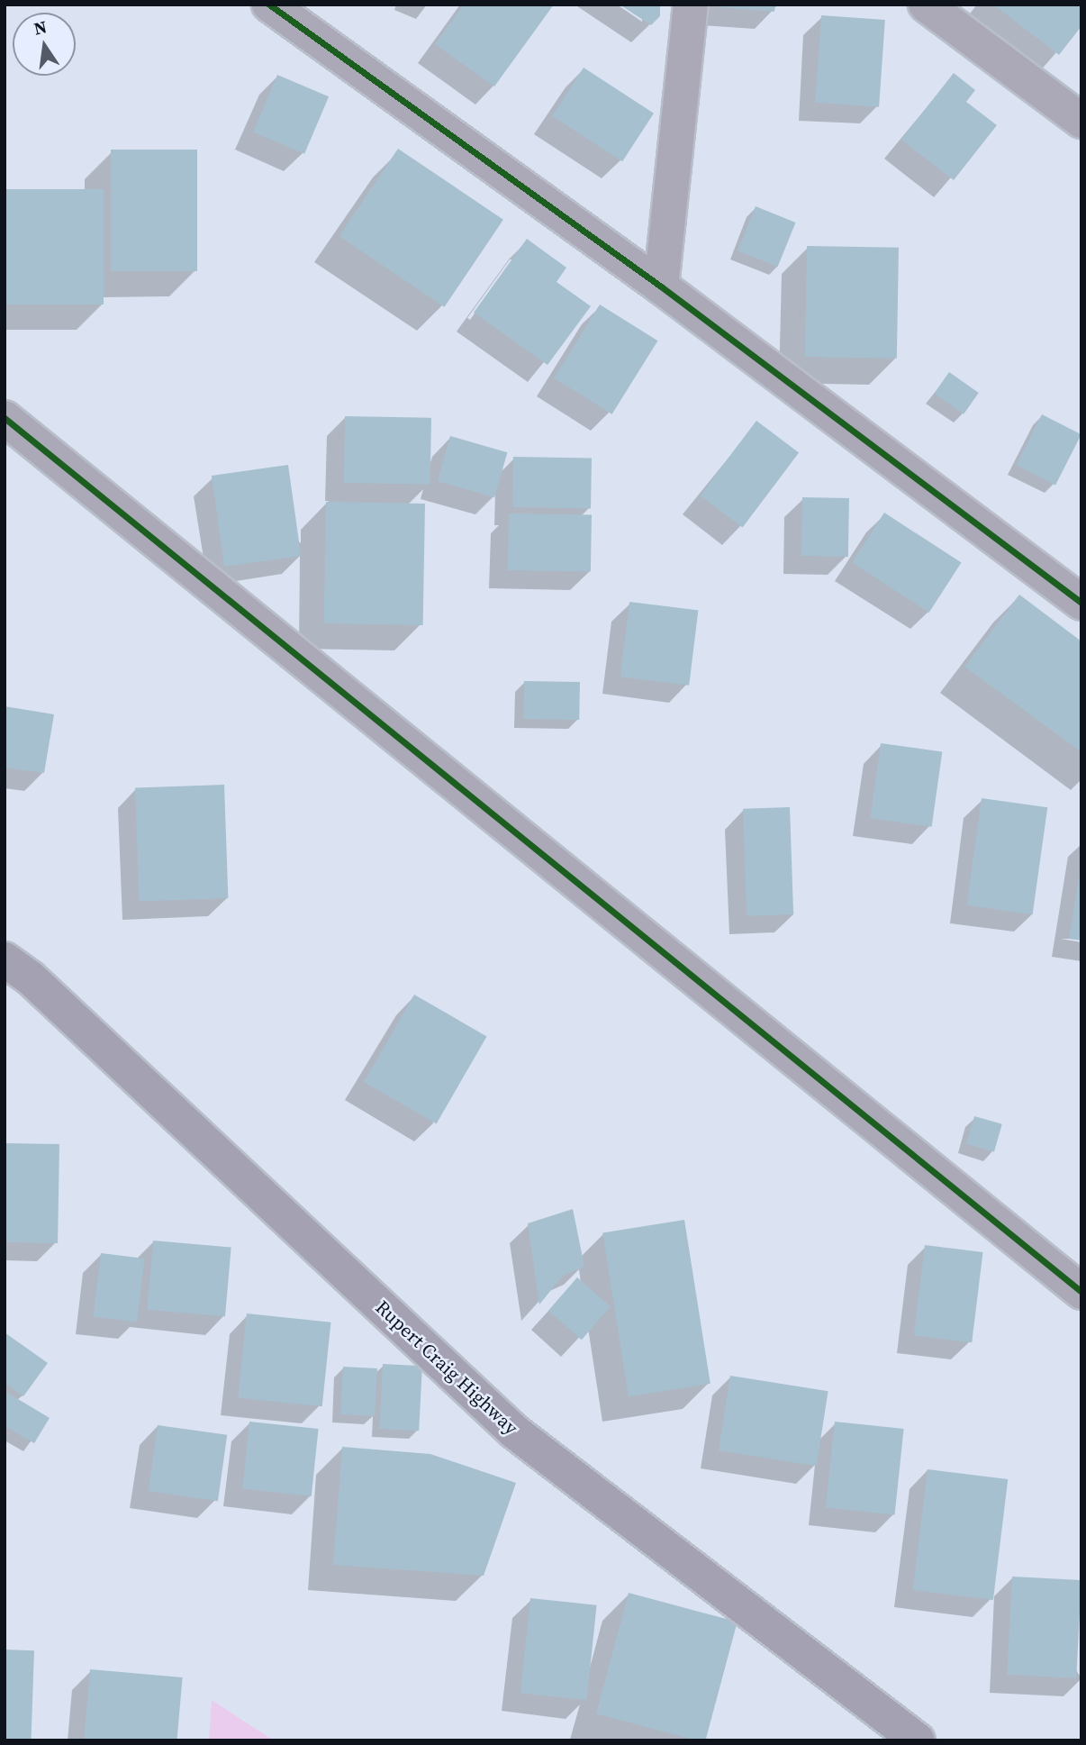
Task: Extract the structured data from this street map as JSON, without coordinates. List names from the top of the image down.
{
  "streets": {
    "main road": ["Rupert Craig Highway"]
  },
  "north": "top"
}
